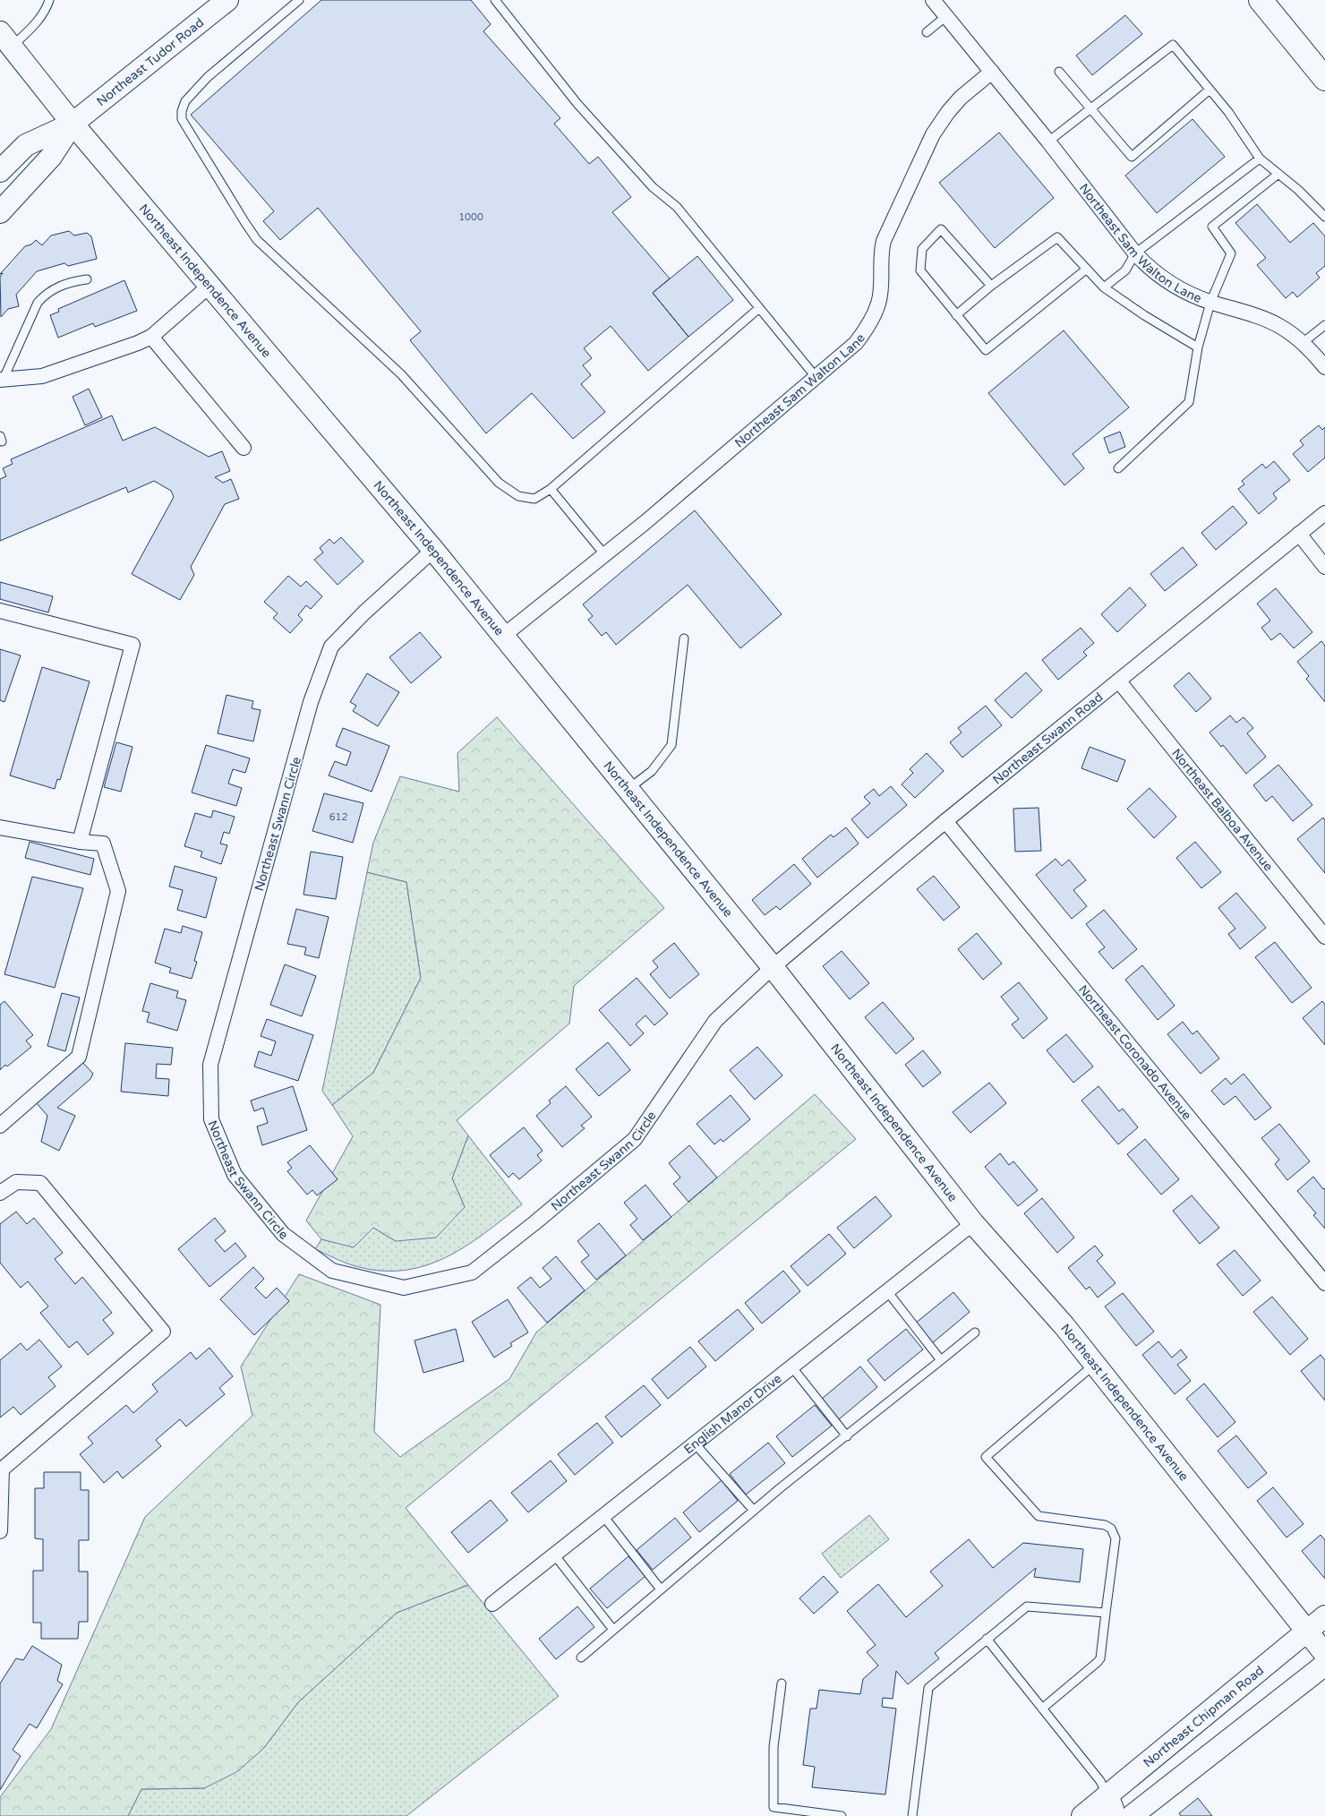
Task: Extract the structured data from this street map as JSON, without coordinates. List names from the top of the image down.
{
  "streets": {
    "street": [
      "Northeast Tudor Road",
      "Northeast Sam Walton Lane",
      "Northeast Independence Avenue",
      "Northeast Swann Road",
      "Northeast Balboa Avenue",
      "Northeast Swann Circle",
      "Northeast Coronado Avenue",
      "English Manor Drive",
      "Northeast Chipman Road"
    ]
  },
  "crossings": [
    ["Northeast Tudor Road", "Northeast Independence Avenue"],
    ["Northeast Sam Walton Lane", "Northeast Independence Avenue"],
    ["Northeast Independence Avenue", "Northeast Swann Road"],
    ["Northeast Independence Avenue", "Northeast Swann Circle"],
    ["Northeast Independence Avenue", "English Manor Drive"],
    ["Northeast Independence Avenue", "Northeast Chipman Road"],
    ["Northeast Swann Road", "Northeast Balboa Avenue"],
    ["Northeast Swann Road", "Northeast Swann Circle"],
    ["Northeast Swann Road", "Northeast Coronado Avenue"]
  ],
  "house_numbers": ["1000", "612"]
}
